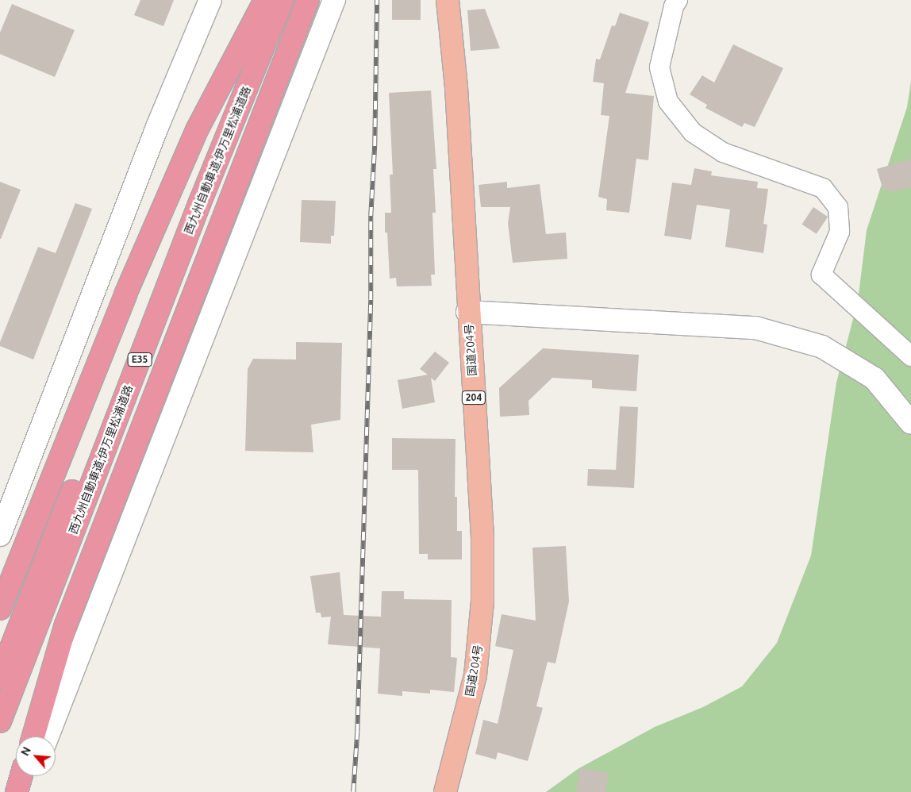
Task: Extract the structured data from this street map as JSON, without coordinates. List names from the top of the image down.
{
  "streets": {
    "highway": [
      "西九州自動車道;伊万里松浦道路",
      "国道204号",
      "E35",
      "204"
    ]
  },
  "north": "top left"
}
